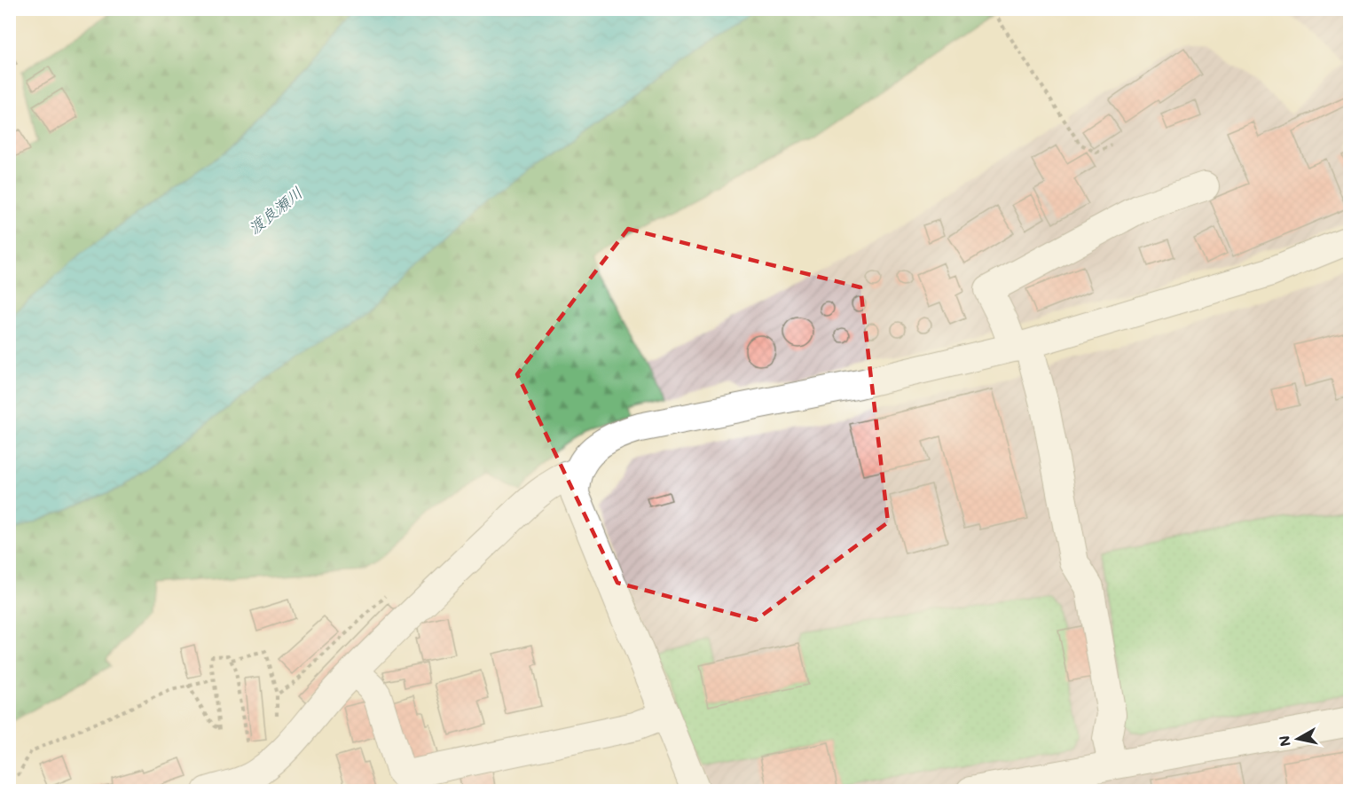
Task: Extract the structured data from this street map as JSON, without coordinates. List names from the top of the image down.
{
  "water": ["渡良瀬川"],
  "north": "left"
}
